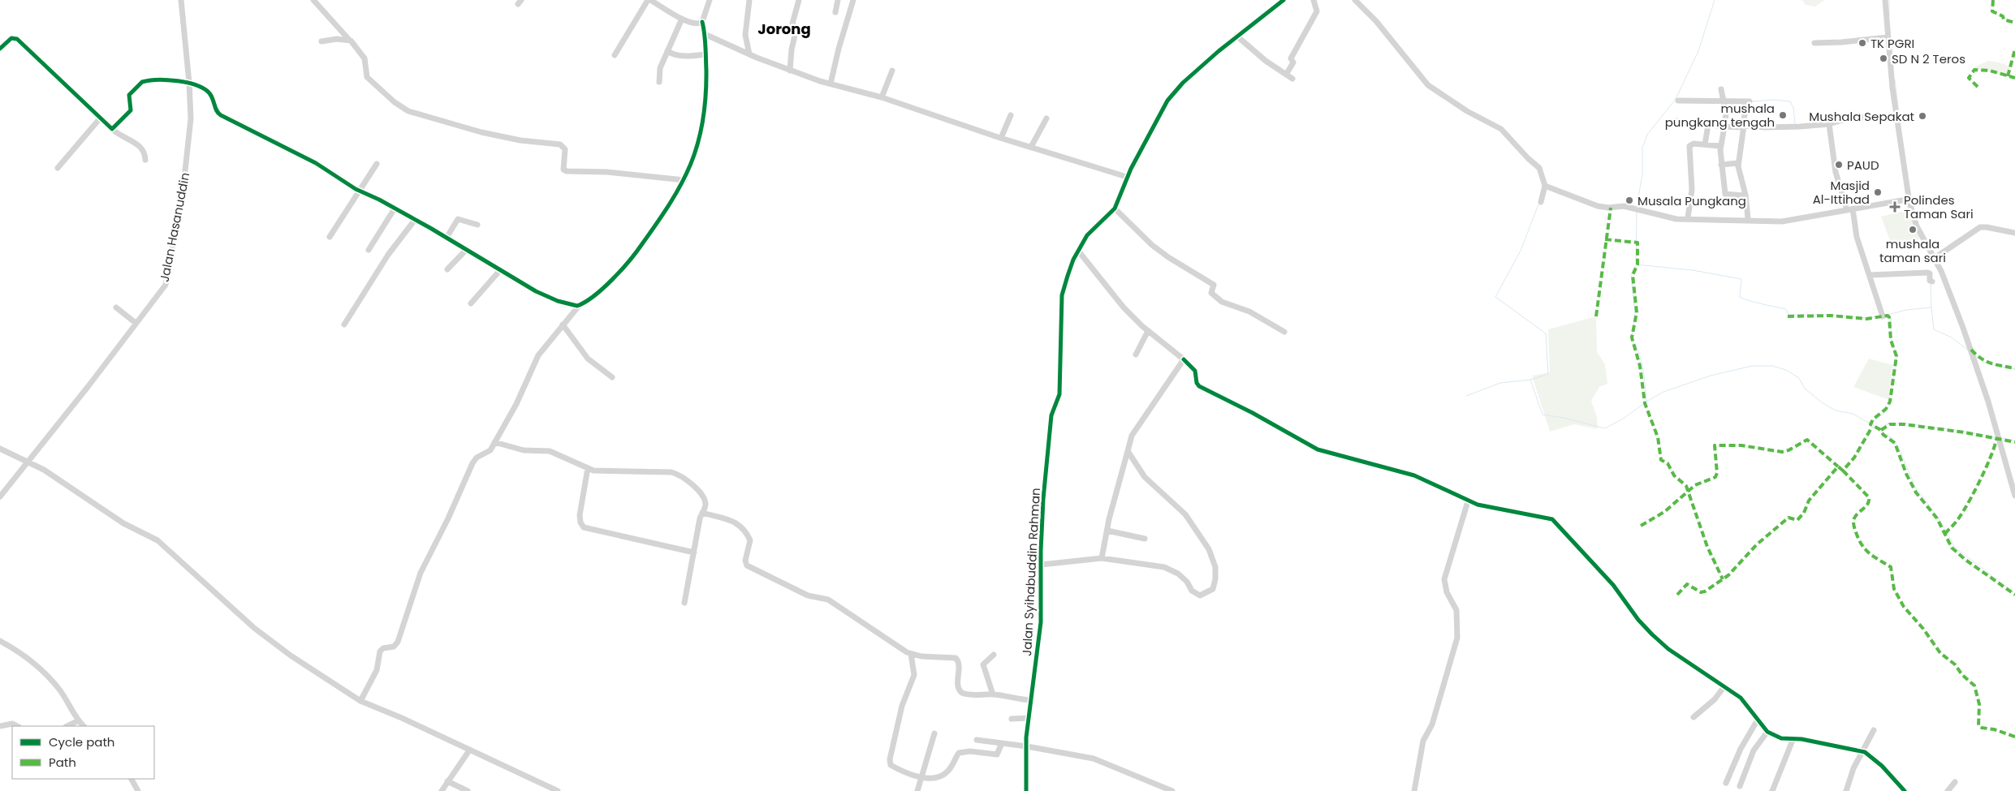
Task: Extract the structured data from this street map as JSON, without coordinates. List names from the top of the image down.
{
  "streets": {
    "street": ["Jalan Hasanuddin", "Jalan Syihabuddin Rahman"]
  },
  "districts": ["Jorong"],
  "places": {
    "other": [
      "TK PGRI",
      "SD N 2 Teros",
      "mushala pungkang tengah",
      "Mushala Sepakat",
      "PAUD",
      "Masjid Al-Ittihad",
      "Musala Pungkang",
      "mushala taman sari"
    ],
    "health": ["Polindes Taman Sari"]
  },
  "legend": ["Cycle path", "Path"]
}
